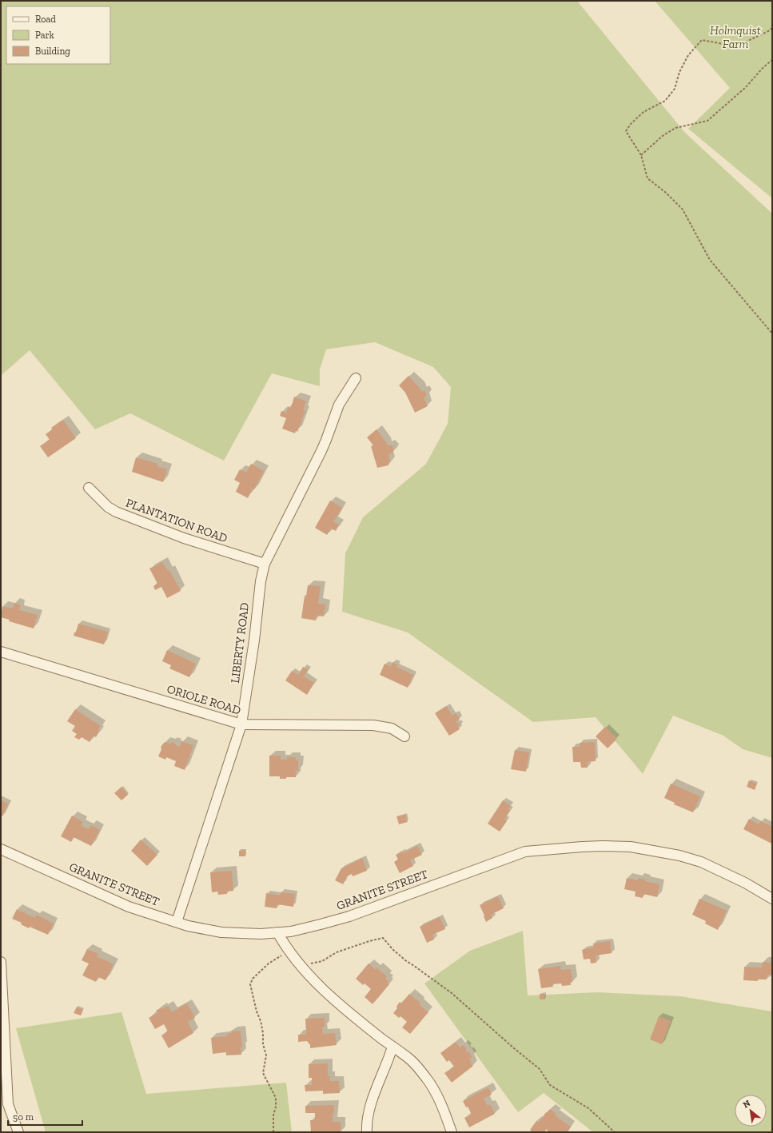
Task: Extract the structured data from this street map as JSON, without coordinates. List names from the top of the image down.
{
  "streets": {
    "street": [
      "PLANTATION ROAD",
      "LIBERTY ROAD",
      "ORIOLE ROAD",
      "GRANITE STREET"
    ]
  },
  "crossings": [
    ["PLANTATION ROAD", "LIBERTY ROAD"],
    ["LIBERTY ROAD", "ORIOLE ROAD"],
    ["LIBERTY ROAD", "GRANITE STREET"]
  ],
  "parks": ["Holmquist Farm"],
  "legend": ["Road", "Park", "Building"],
  "scale_bar": "50 m",
  "north": "top left"
}
